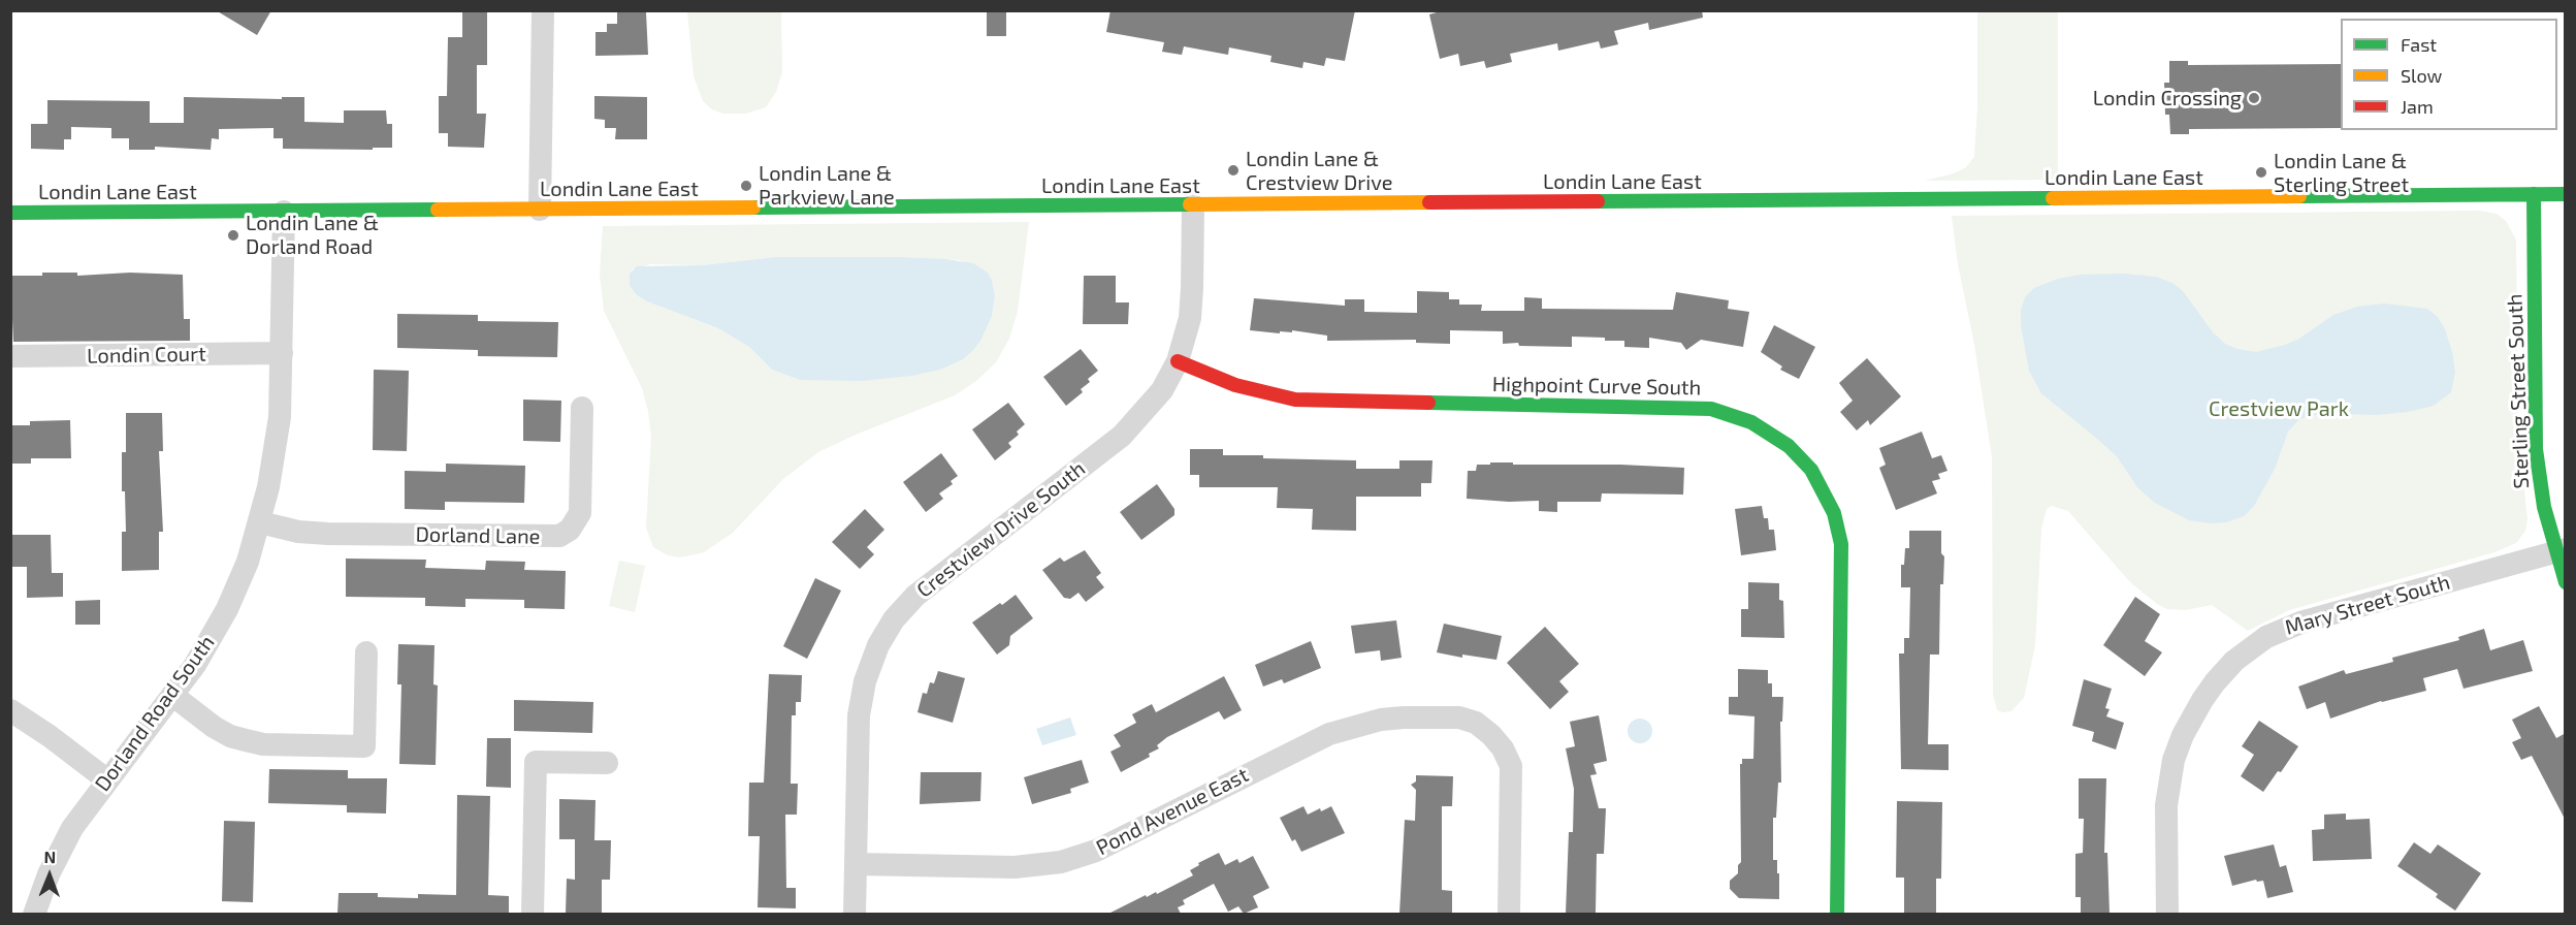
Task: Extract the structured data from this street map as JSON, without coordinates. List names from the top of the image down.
{
  "streets": {
    "street": [
      "Londin Lane East",
      "Londin Court",
      "Highpoint Curve South",
      "Sterling Street South",
      "Crestview Drive South",
      "Dorland Lane",
      "Mary Street South",
      "Dorland Road South",
      "Pond Avenue East"
    ]
  },
  "crossings": [
    ["Londin Lane East", "Sterling Street South"],
    ["Londin Lane East", "Crestview Drive South"],
    ["Londin Lane East", "Dorland Road South"],
    ["Londin Court", "Dorland Road South"],
    ["Highpoint Curve South", "Crestview Drive South"],
    ["Sterling Street South", "Mary Street South"],
    ["Crestview Drive South", "Pond Avenue East"],
    ["Dorland Lane", "Dorland Road South"]
  ],
  "parks": ["Crestview Park"],
  "places": [
    "Londin Crossing",
    "Londin Lane & Crestview Drive",
    "Londin Lane & Sterling Street",
    "Londin Lane & Parkview Lane",
    "Londin Lane & Dorland Road"
  ],
  "legend": ["Fast", "Slow", "Jam"],
  "north": "top"
}
